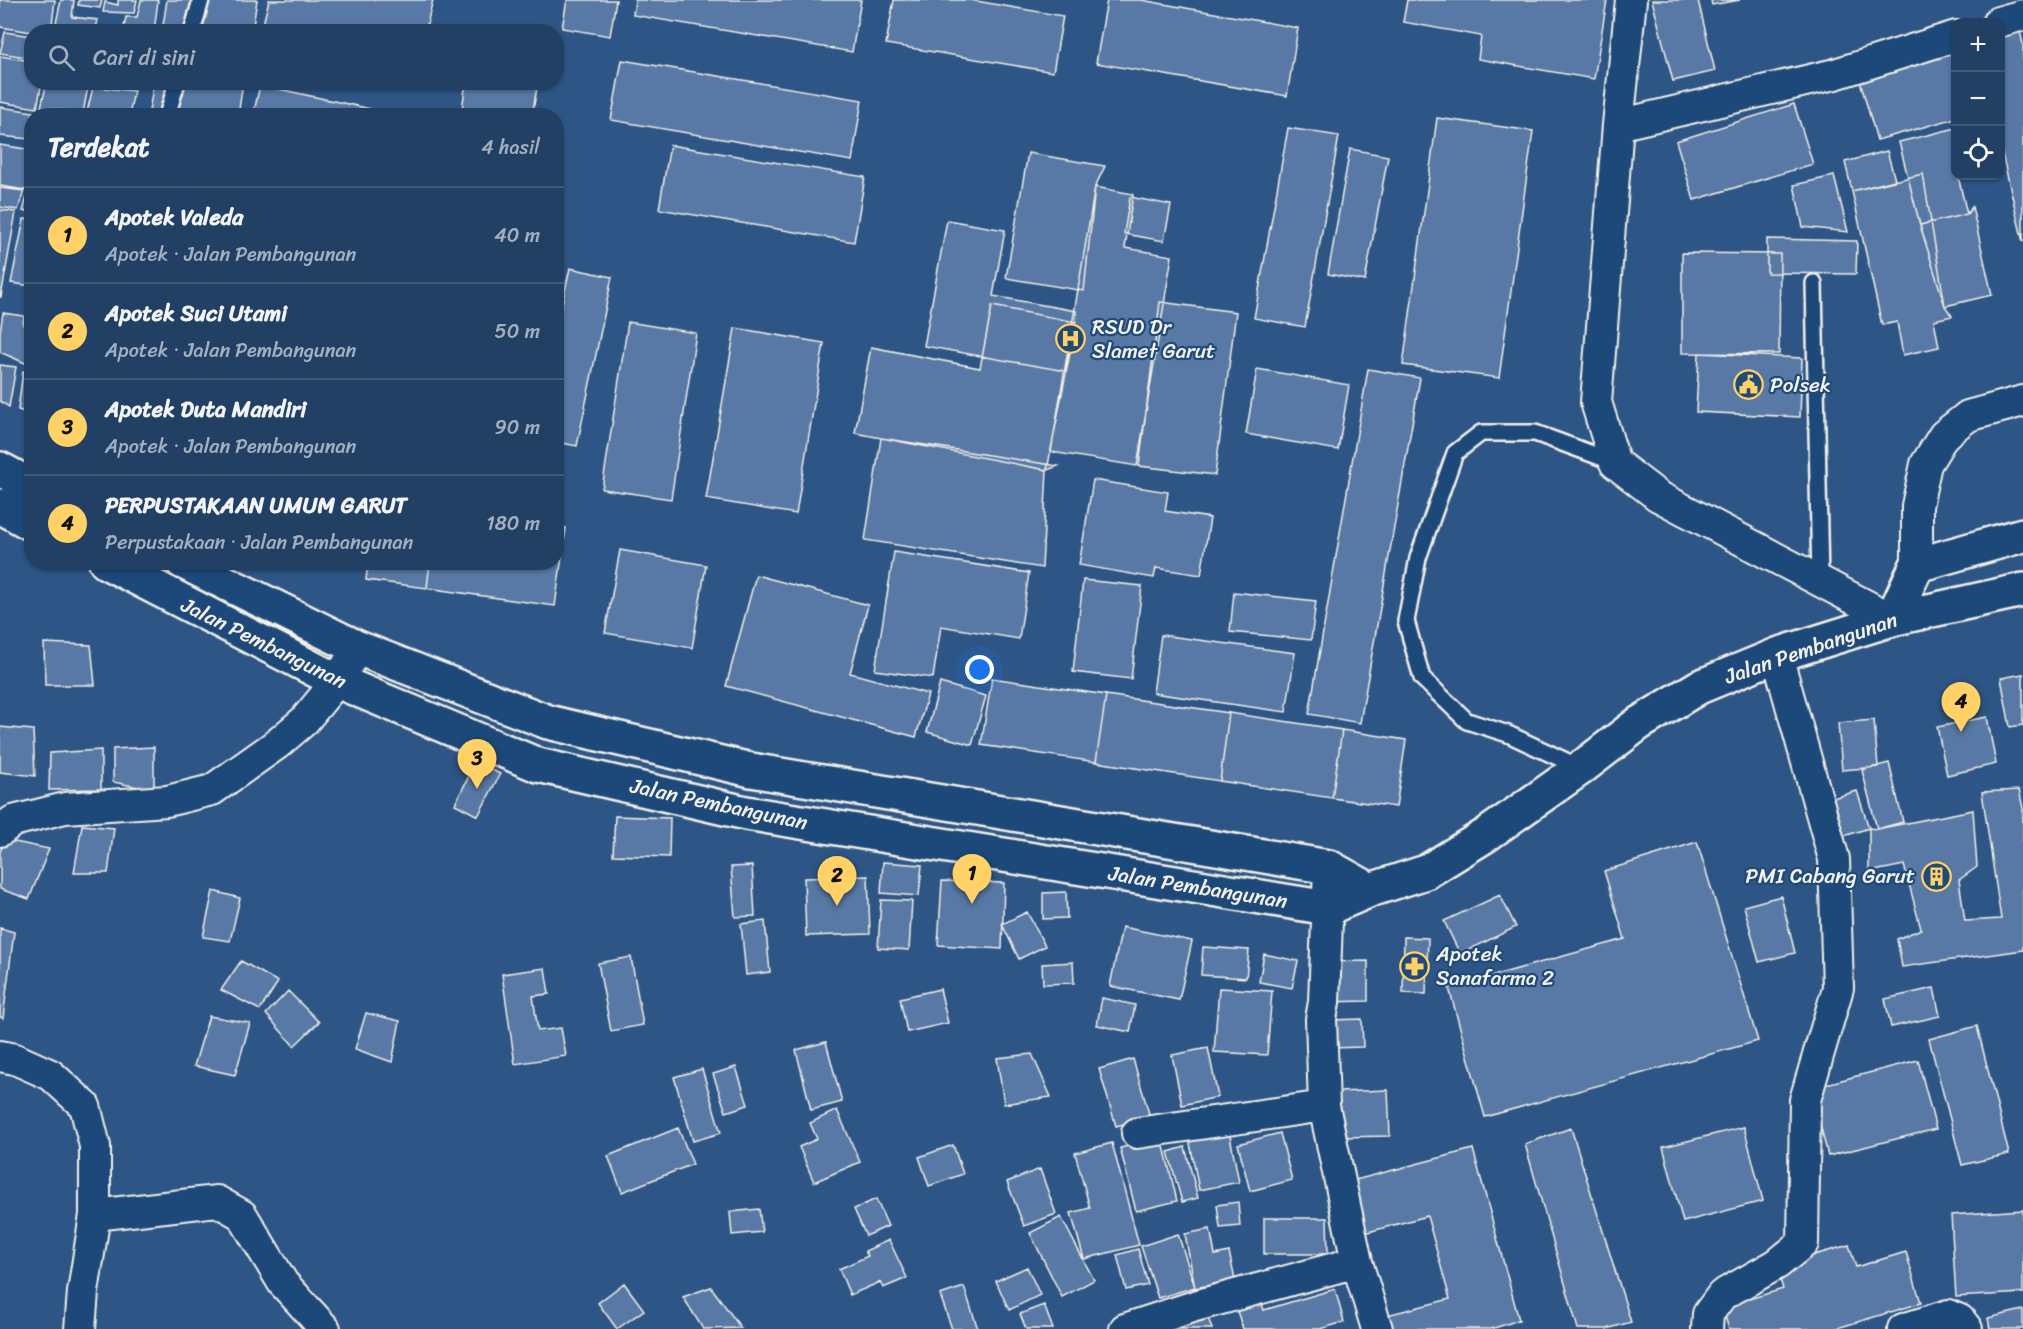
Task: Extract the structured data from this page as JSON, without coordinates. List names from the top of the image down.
{
  "streets": {
    "main road": ["Jalan Pembangunan"]
  },
  "places": {
    "hospital": ["RSUD Dr Slamet Garut"],
    "public building": ["Polsek"],
    "building": ["PMI Cabang Garut"],
    "pharmacy": ["Apotek Sanafarma 2"]
  },
  "page": {
    "map_buttons": ["+", "−"],
    "search": "Cari di sini",
    "heading": ["Terdekat", "4 hasil"],
    "list": [
      {
        "mark": "1",
        "name": "Apotek Valeda",
        "note": "Apotek · Jalan Pembangunan",
        "value": "40 m"
      },
      {
        "mark": "2",
        "name": "Apotek Suci Utami",
        "note": "Apotek · Jalan Pembangunan",
        "value": "50 m"
      },
      {
        "mark": "3",
        "name": "Apotek Duta Mandiri",
        "note": "Apotek · Jalan Pembangunan",
        "value": "90 m"
      },
      {
        "mark": "4",
        "name": "PERPUSTAKAAN UMUM GARUT",
        "note": "Perpustakaan · Jalan Pembangunan",
        "value": "180 m"
      }
    ],
    "pins": [
      "4",
      "3",
      "1",
      "2"
    ]
  }
}
